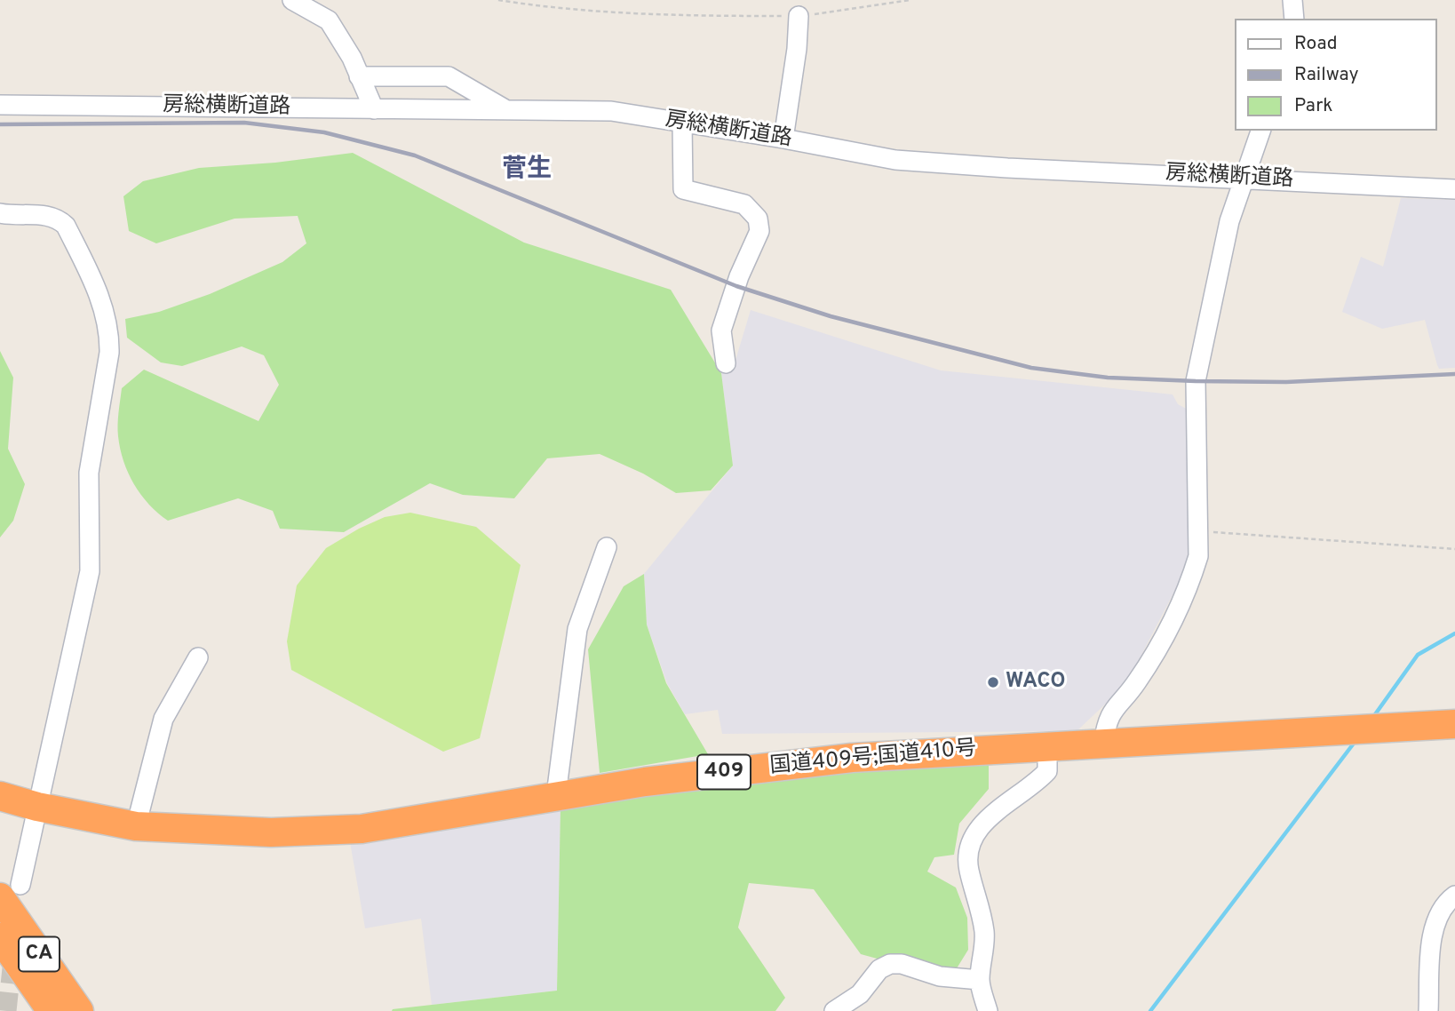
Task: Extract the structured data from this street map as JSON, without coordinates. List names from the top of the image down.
{
  "streets": {
    "highway": ["国道409号;国道410号", "409", "CA"],
    "street": ["房総横断道路"]
  },
  "districts": ["菅生"],
  "places": ["WACO"],
  "legend": ["Road", "Railway", "Park"]
}
